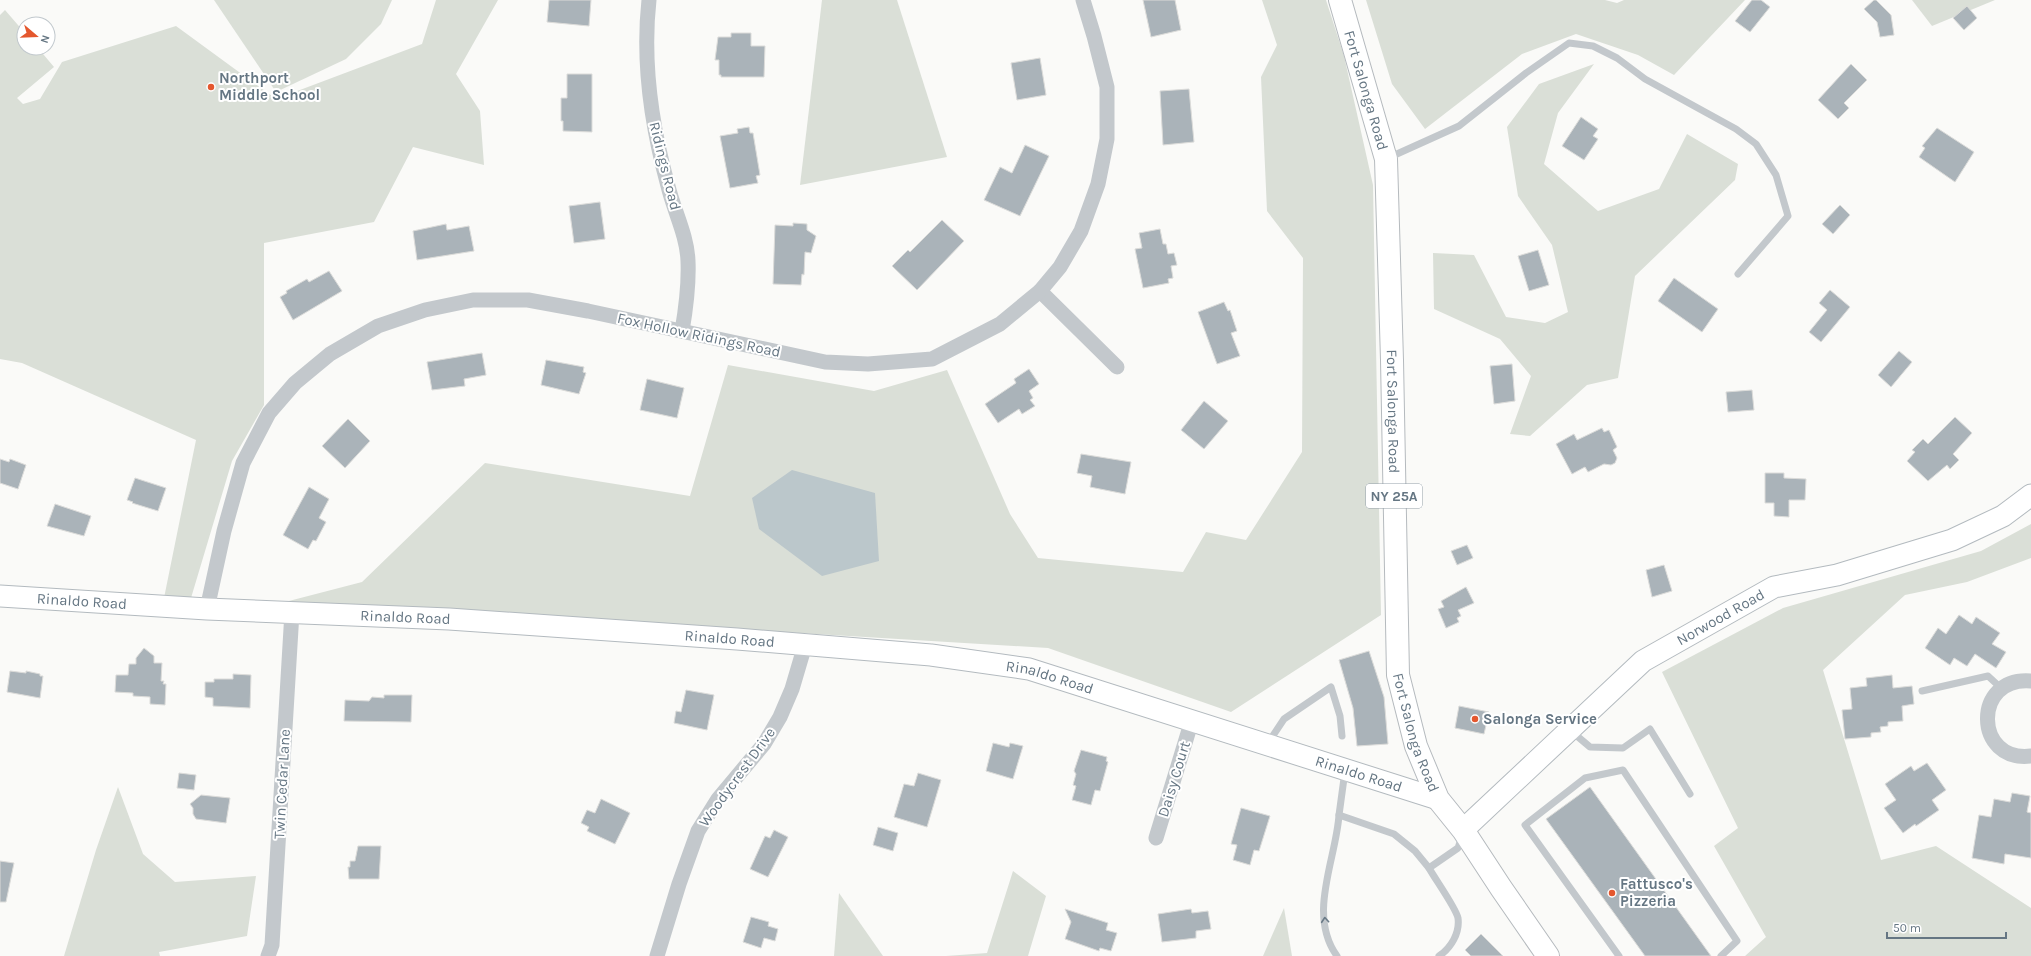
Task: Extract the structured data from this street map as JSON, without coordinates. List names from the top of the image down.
{
  "streets": {
    "main road": ["Fort Salonga Road", "NY 25A"],
    "street": [
      "Ridings Road",
      "Fox Hollow Ridings Road",
      "Rinaldo Road",
      "Norwood Road",
      "Woodycrest Drive",
      "Daisy Court",
      "Twin Cedar Lane"
    ]
  },
  "crossings": [
    ["Fort Salonga Road", "Rinaldo Road"],
    ["Fort Salonga Road", "Norwood Road"],
    ["Ridings Road", "Fox Hollow Ridings Road"],
    ["Fox Hollow Ridings Road", "Rinaldo Road"],
    ["Rinaldo Road", "Woodycrest Drive"],
    ["Rinaldo Road", "Daisy Court"],
    ["Rinaldo Road", "Twin Cedar Lane"]
  ],
  "places": ["Northport Middle School", "Salonga Service", "Fattusco's Pizzeria"],
  "scale_bar": "50 m",
  "north": "right"
}
